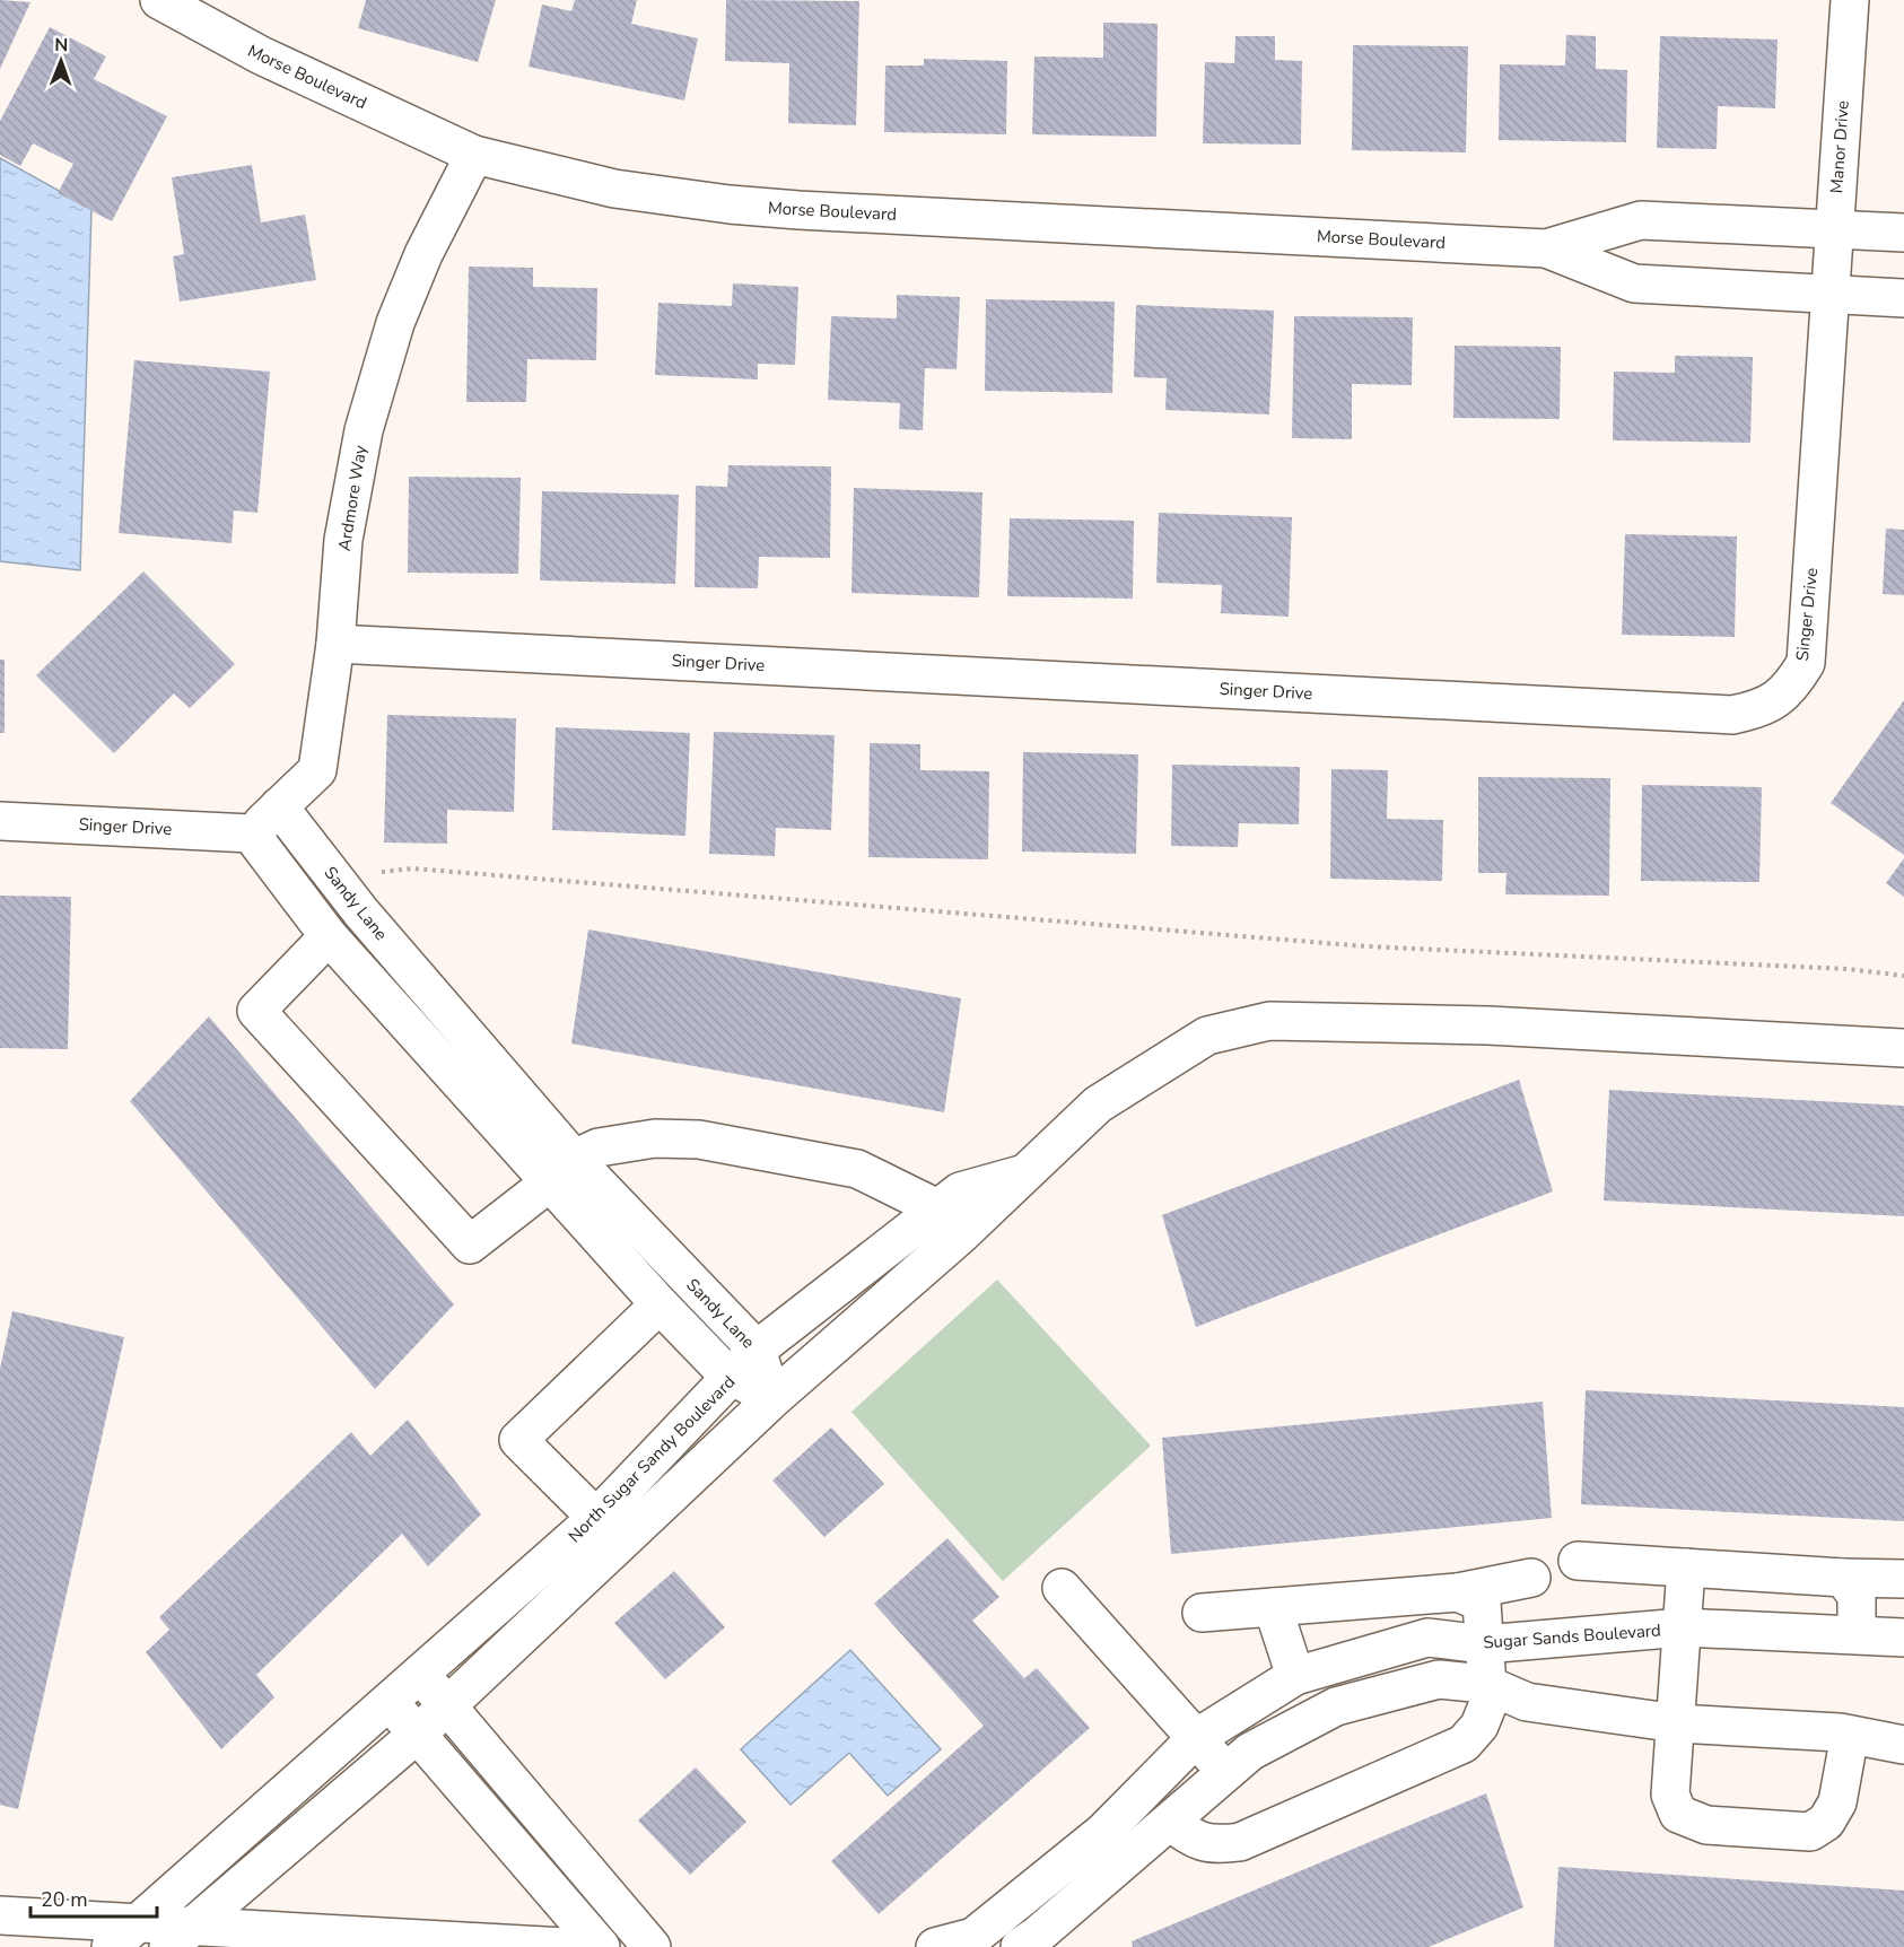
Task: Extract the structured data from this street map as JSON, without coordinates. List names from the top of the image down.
{
  "streets": {
    "street": [
      "Morse Boulevard",
      "Manor Drive",
      "Ardmore Way",
      "Singer Drive",
      "Sandy Lane",
      "North Sugar Sandy Boulevard",
      "Sugar Sands Boulevard"
    ]
  },
  "crossings": [
    ["Morse Boulevard", "Manor Drive"],
    ["Morse Boulevard", "Ardmore Way"],
    ["Morse Boulevard", "Singer Drive"],
    ["Manor Drive", "Singer Drive"],
    ["Ardmore Way", "Singer Drive"],
    ["Ardmore Way", "Sandy Lane"],
    ["Singer Drive", "Sandy Lane"],
    ["Sandy Lane", "North Sugar Sandy Boulevard"]
  ],
  "scale_bar": "20 m",
  "north": "top"
}
